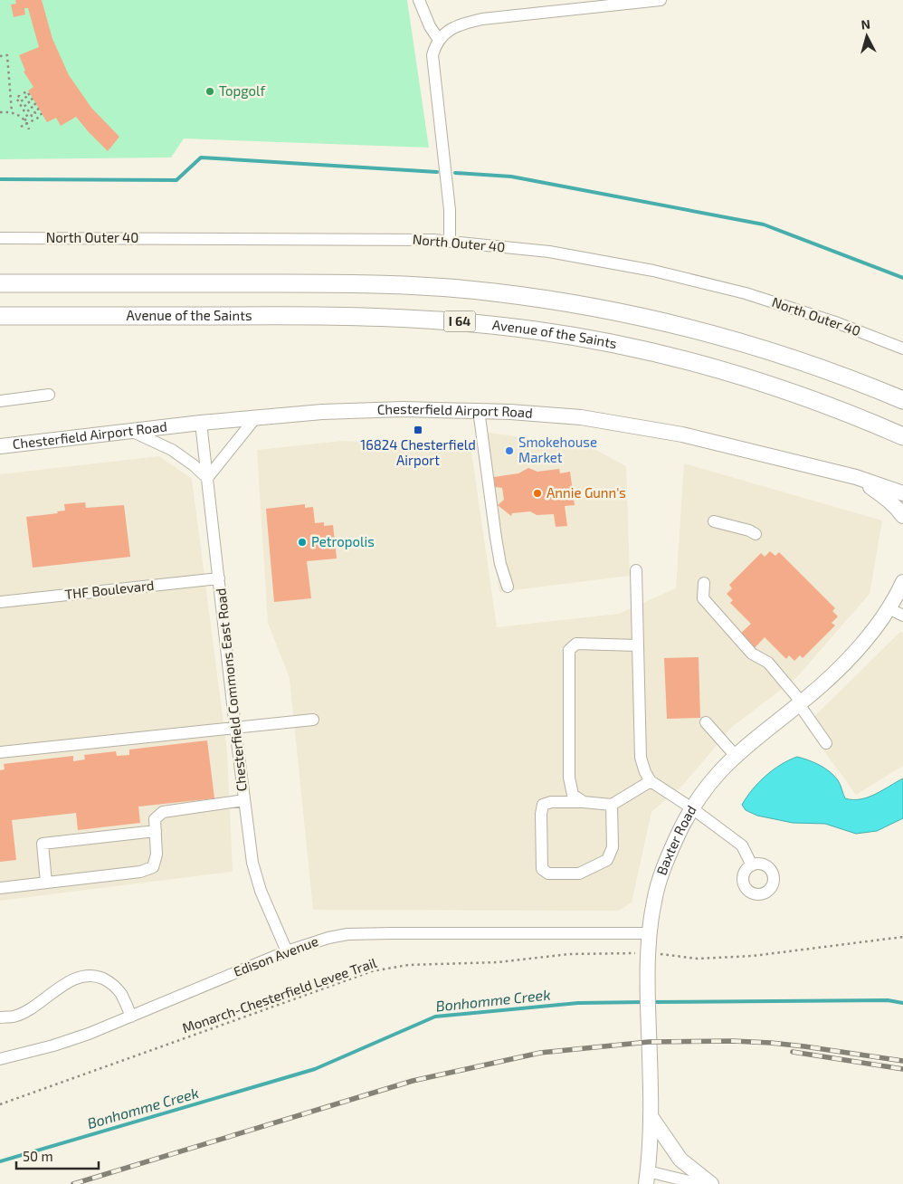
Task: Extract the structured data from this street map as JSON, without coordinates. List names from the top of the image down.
{
  "streets": {
    "highway": ["Avenue of the Saints", "I 64"],
    "main road": ["Chesterfield Airport Road", "Baxter Road"],
    "street": [
      "North Outer 40",
      "THF Boulevard",
      "Chesterfield Commons East Road",
      "Edison Avenue"
    ],
    "path": ["Monarch-Chesterfield Levee Trail"]
  },
  "crossings": [
    ["Chesterfield Airport Road", "Chesterfield Commons East Road"],
    ["THF Boulevard", "Chesterfield Commons East Road"],
    ["Chesterfield Commons East Road", "Edison Avenue"],
    ["Baxter Road", "Edison Avenue"]
  ],
  "water": ["Bonhomme Creek"],
  "places": {
    "other": [
      "Topgolf",
      "Smokehouse Market",
      "Annie Gunn's",
      "Petropolis"
    ],
    "transit": ["16824 Chesterfield Airport"]
  },
  "scale_bar": "50 m",
  "north": "top"
}
